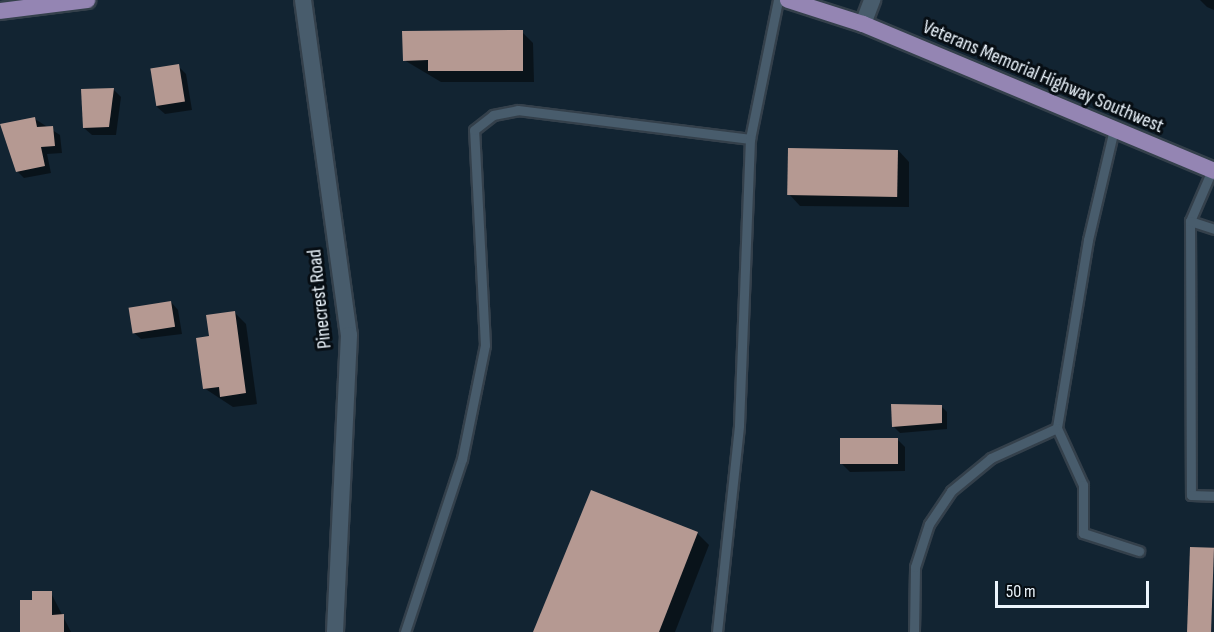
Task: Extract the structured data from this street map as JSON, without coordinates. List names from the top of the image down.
{
  "streets": {
    "main road": ["Veterans Memorial Highway Southwest"],
    "street": ["Pinecrest Road"]
  },
  "scale_bar": "50 m"
}
